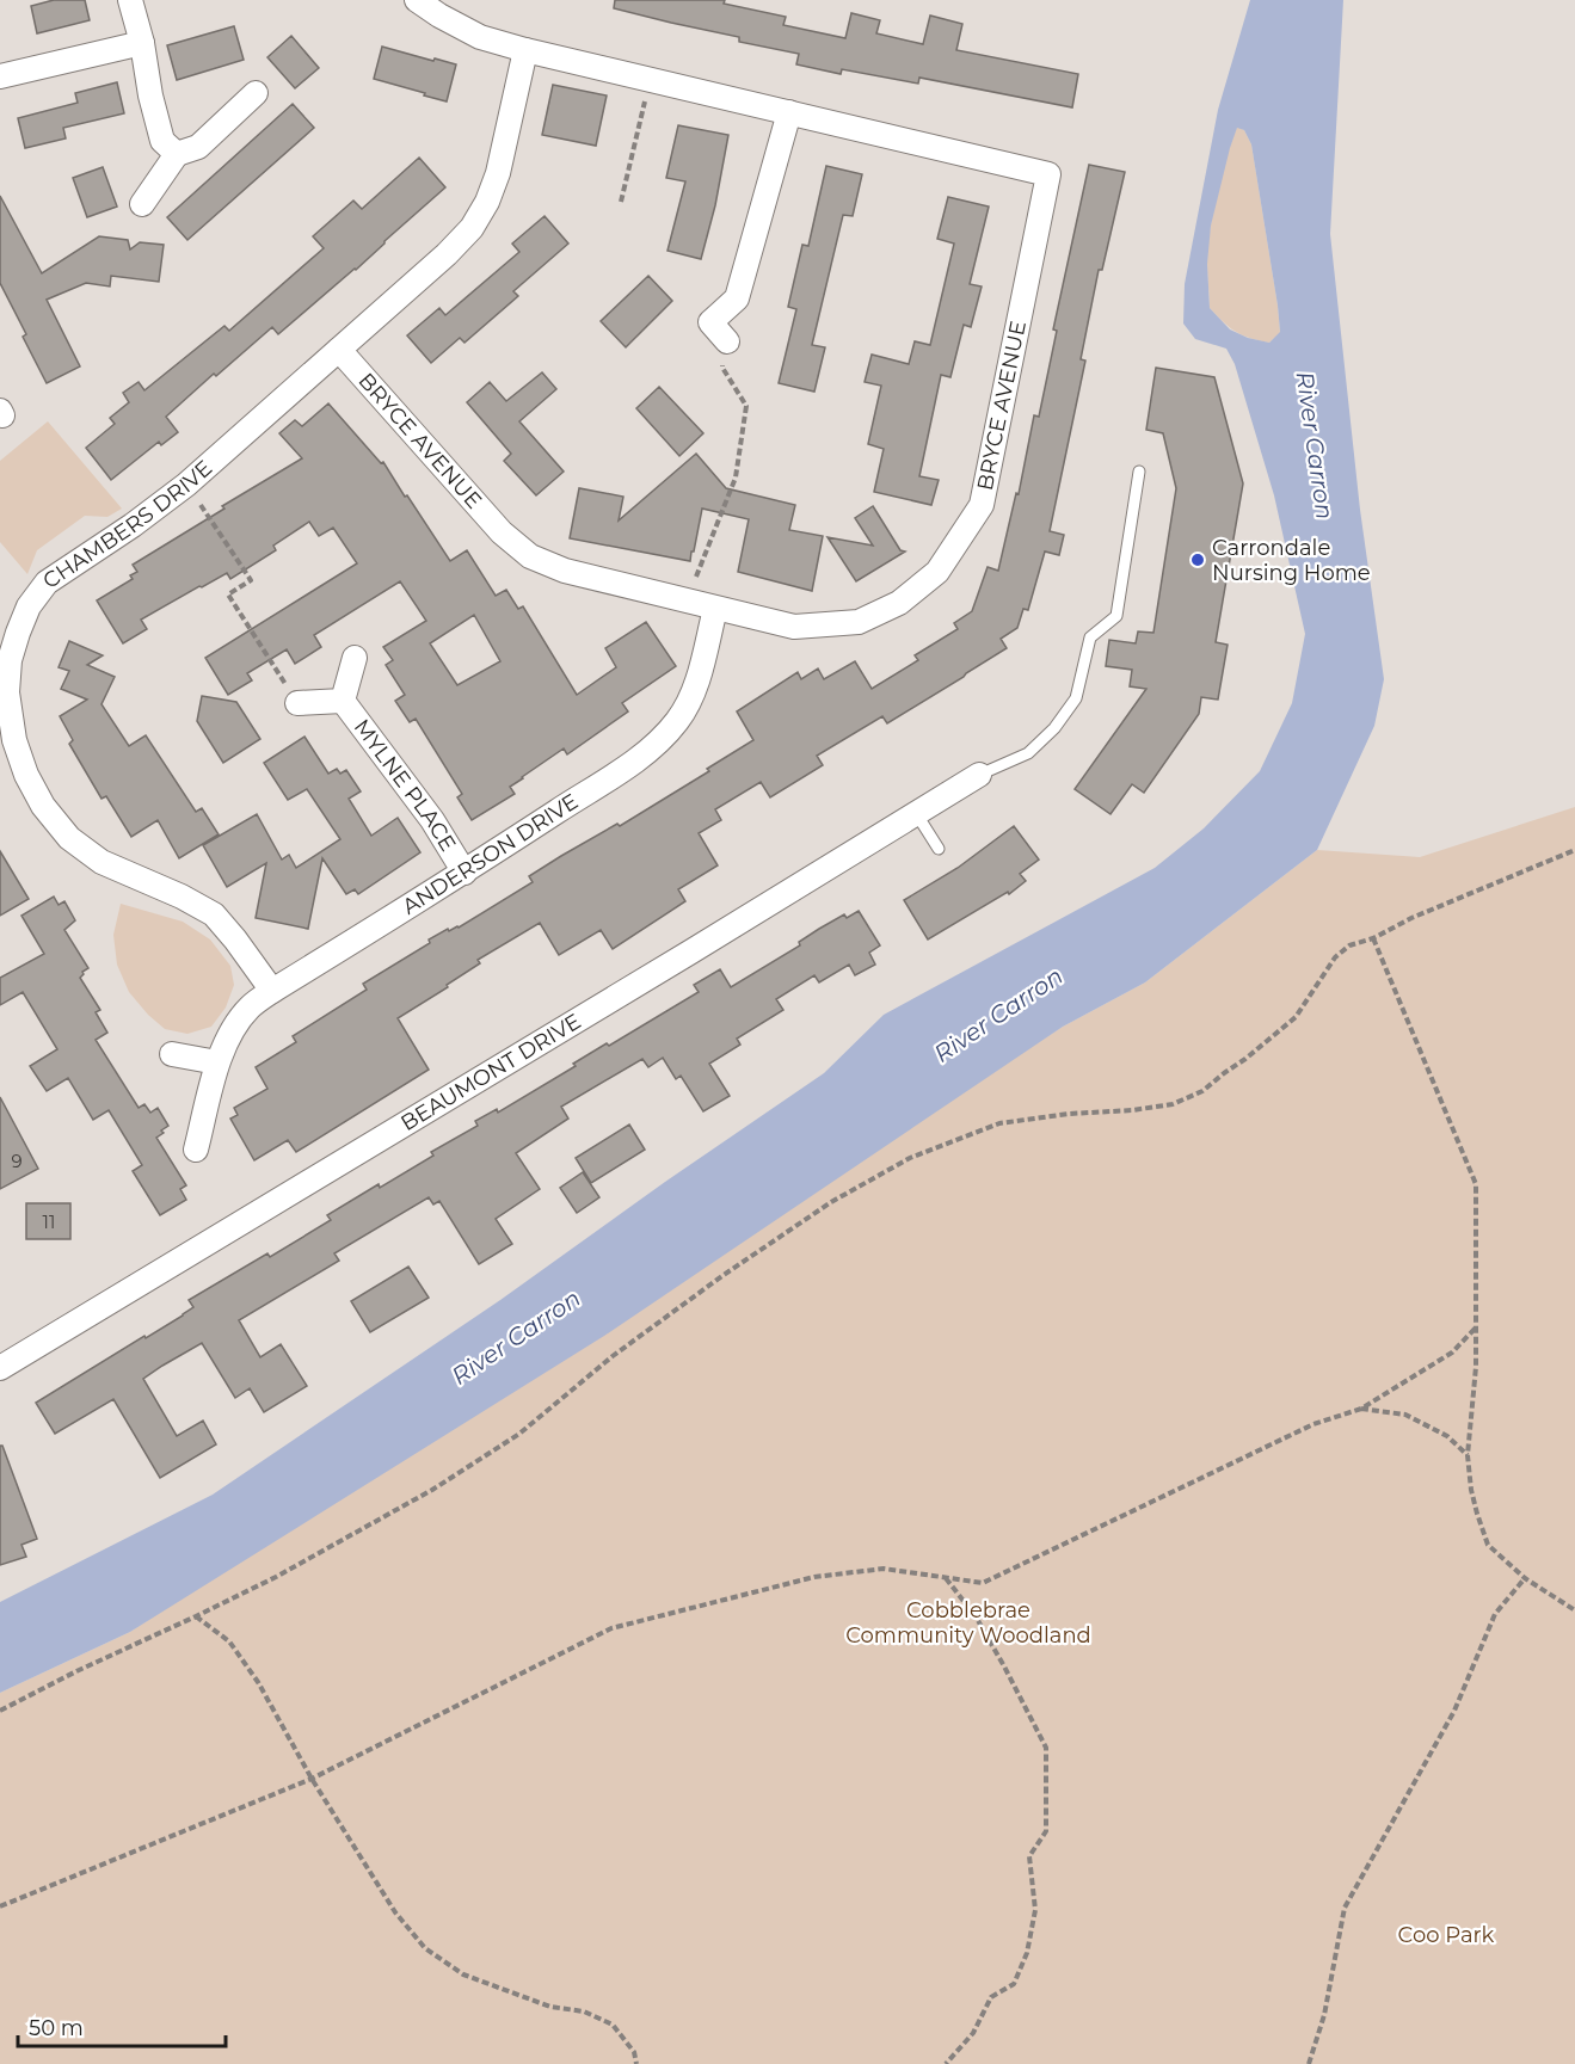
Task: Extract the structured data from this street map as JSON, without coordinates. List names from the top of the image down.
{
  "streets": {
    "street": [
      "BRYCE AVENUE",
      "CHAMBERS DRIVE",
      "MYLNE PLACE",
      "ANDERSON DRIVE",
      "BEAUMONT DRIVE"
    ]
  },
  "crossings": [
    ["BRYCE AVENUE", "CHAMBERS DRIVE"],
    ["BRYCE AVENUE", "ANDERSON DRIVE"],
    ["CHAMBERS DRIVE", "ANDERSON DRIVE"],
    ["MYLNE PLACE", "ANDERSON DRIVE"]
  ],
  "water": ["River Carron"],
  "parks": ["Cobblebrae Community Woodland", "Coo Park"],
  "places": ["Carrondale Nursing Home"],
  "house_numbers": ["9", "11"],
  "scale_bar": "50 m"
}
